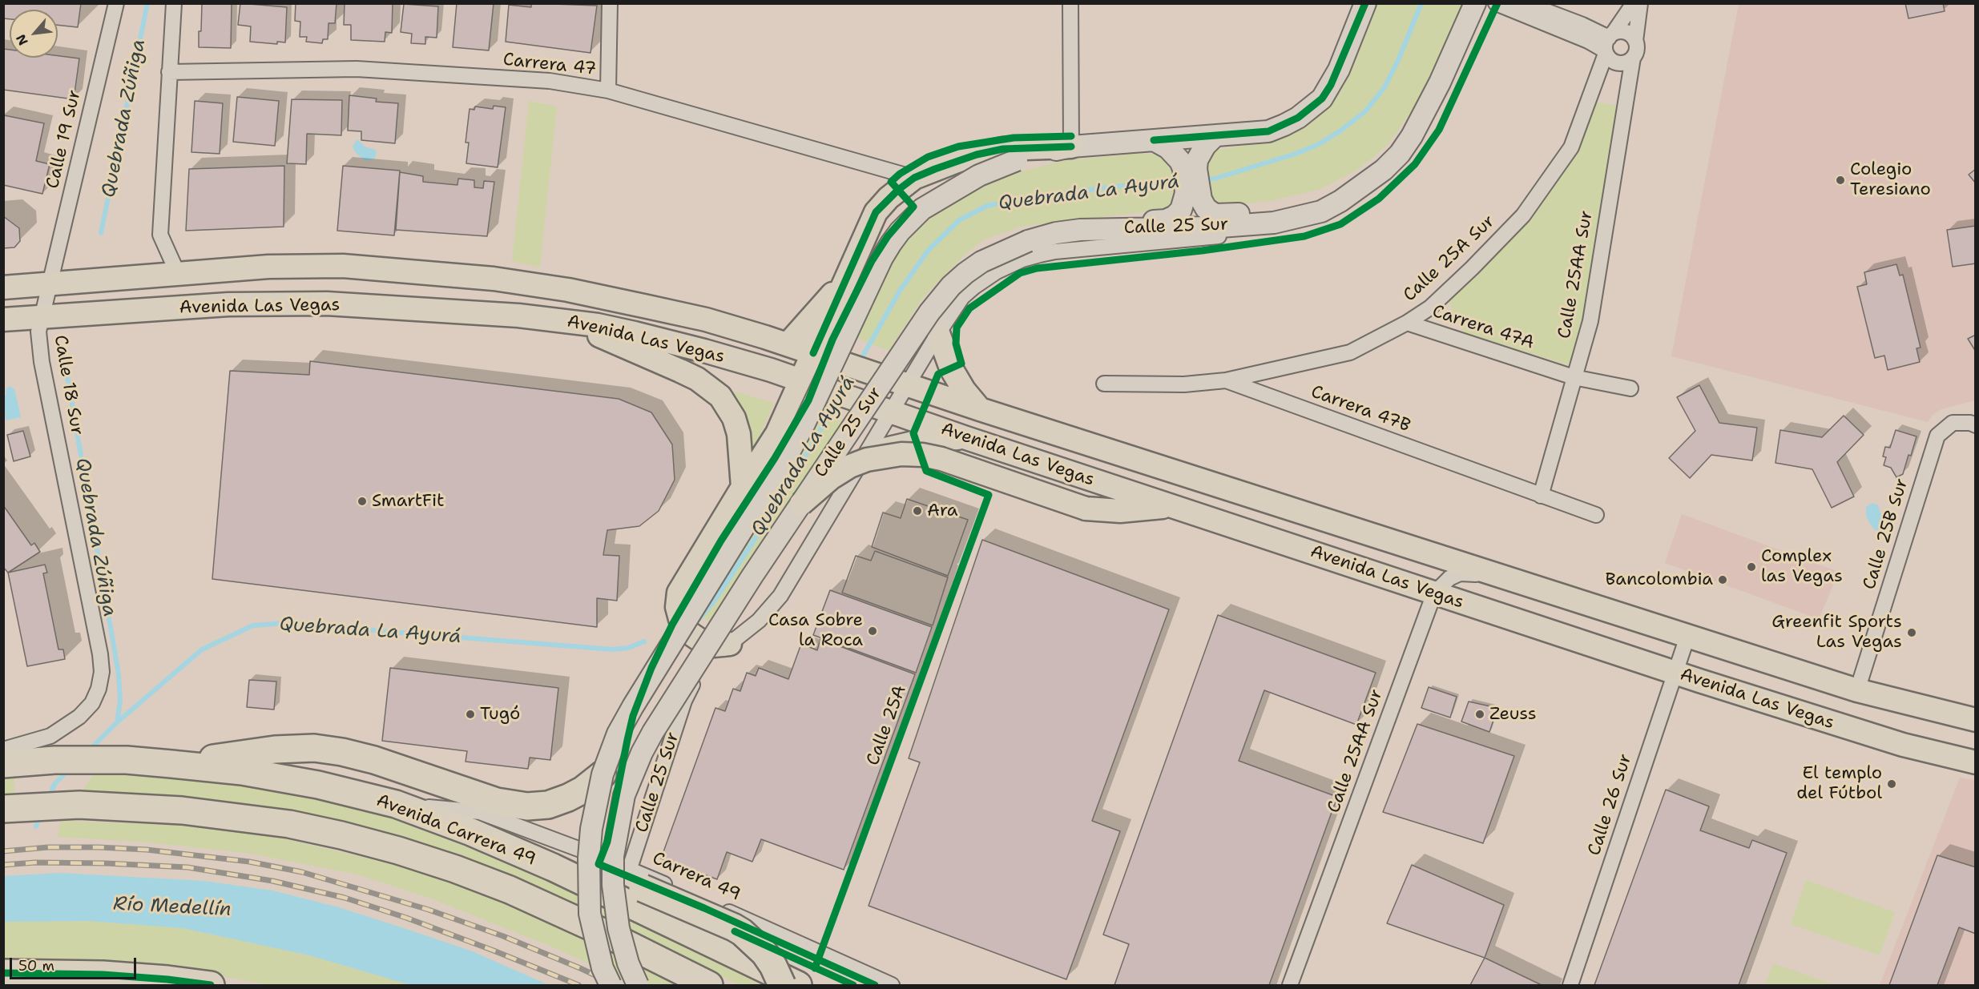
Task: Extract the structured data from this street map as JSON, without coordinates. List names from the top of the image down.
{
  "streets": {
    "highway": ["Avenida Carrera 49"],
    "main road": ["Calle 25 Sur", "Avenida Las Vegas"],
    "street": [
      "Carrera 47",
      "Calle 19 Sur",
      "Calle 25A Sur",
      "Calle 25AA Sur",
      "Carrera 47A",
      "Calle 18 Sur",
      "Carrera 47B",
      "Calle 25B Sur",
      "Calle 26 Sur",
      "Carrera 49"
    ],
    "cycle path": ["Calle 25A"]
  },
  "crossings": [
    ["Calle 19 Sur", "Avenida Las Vegas"],
    ["Calle 19 Sur", "Calle 18 Sur"],
    ["Calle 25 Sur", "Avenida Las Vegas"],
    ["Calle 25 Sur", "Carrera 49"],
    ["Calle 25A Sur", "Calle 25AA Sur"],
    ["Calle 25A Sur", "Carrera 47A"],
    ["Calle 25A Sur", "Carrera 47B"],
    ["Calle 25AA Sur", "Avenida Las Vegas"],
    ["Calle 25AA Sur", "Carrera 47A"],
    ["Calle 25AA Sur", "Carrera 47B"],
    ["Avenida Las Vegas", "Calle 18 Sur"],
    ["Avenida Las Vegas", "Calle 25B Sur"],
    ["Avenida Las Vegas", "Calle 26 Sur"]
  ],
  "water": ["Quebrada Zúñiga", "Quebrada La Ayurá", "Río Medellín"],
  "places": [
    "Colegio Teresiano",
    "SmartFit",
    "Ara",
    "Complex las Vegas",
    "Bancolombia",
    "Casa Sobre la Roca",
    "Greenfit Sports Las Vegas",
    "Tugó",
    "Zeuss",
    "El templo del Fútbol"
  ],
  "scale_bar": "50 m",
  "north": "bottom left"
}
